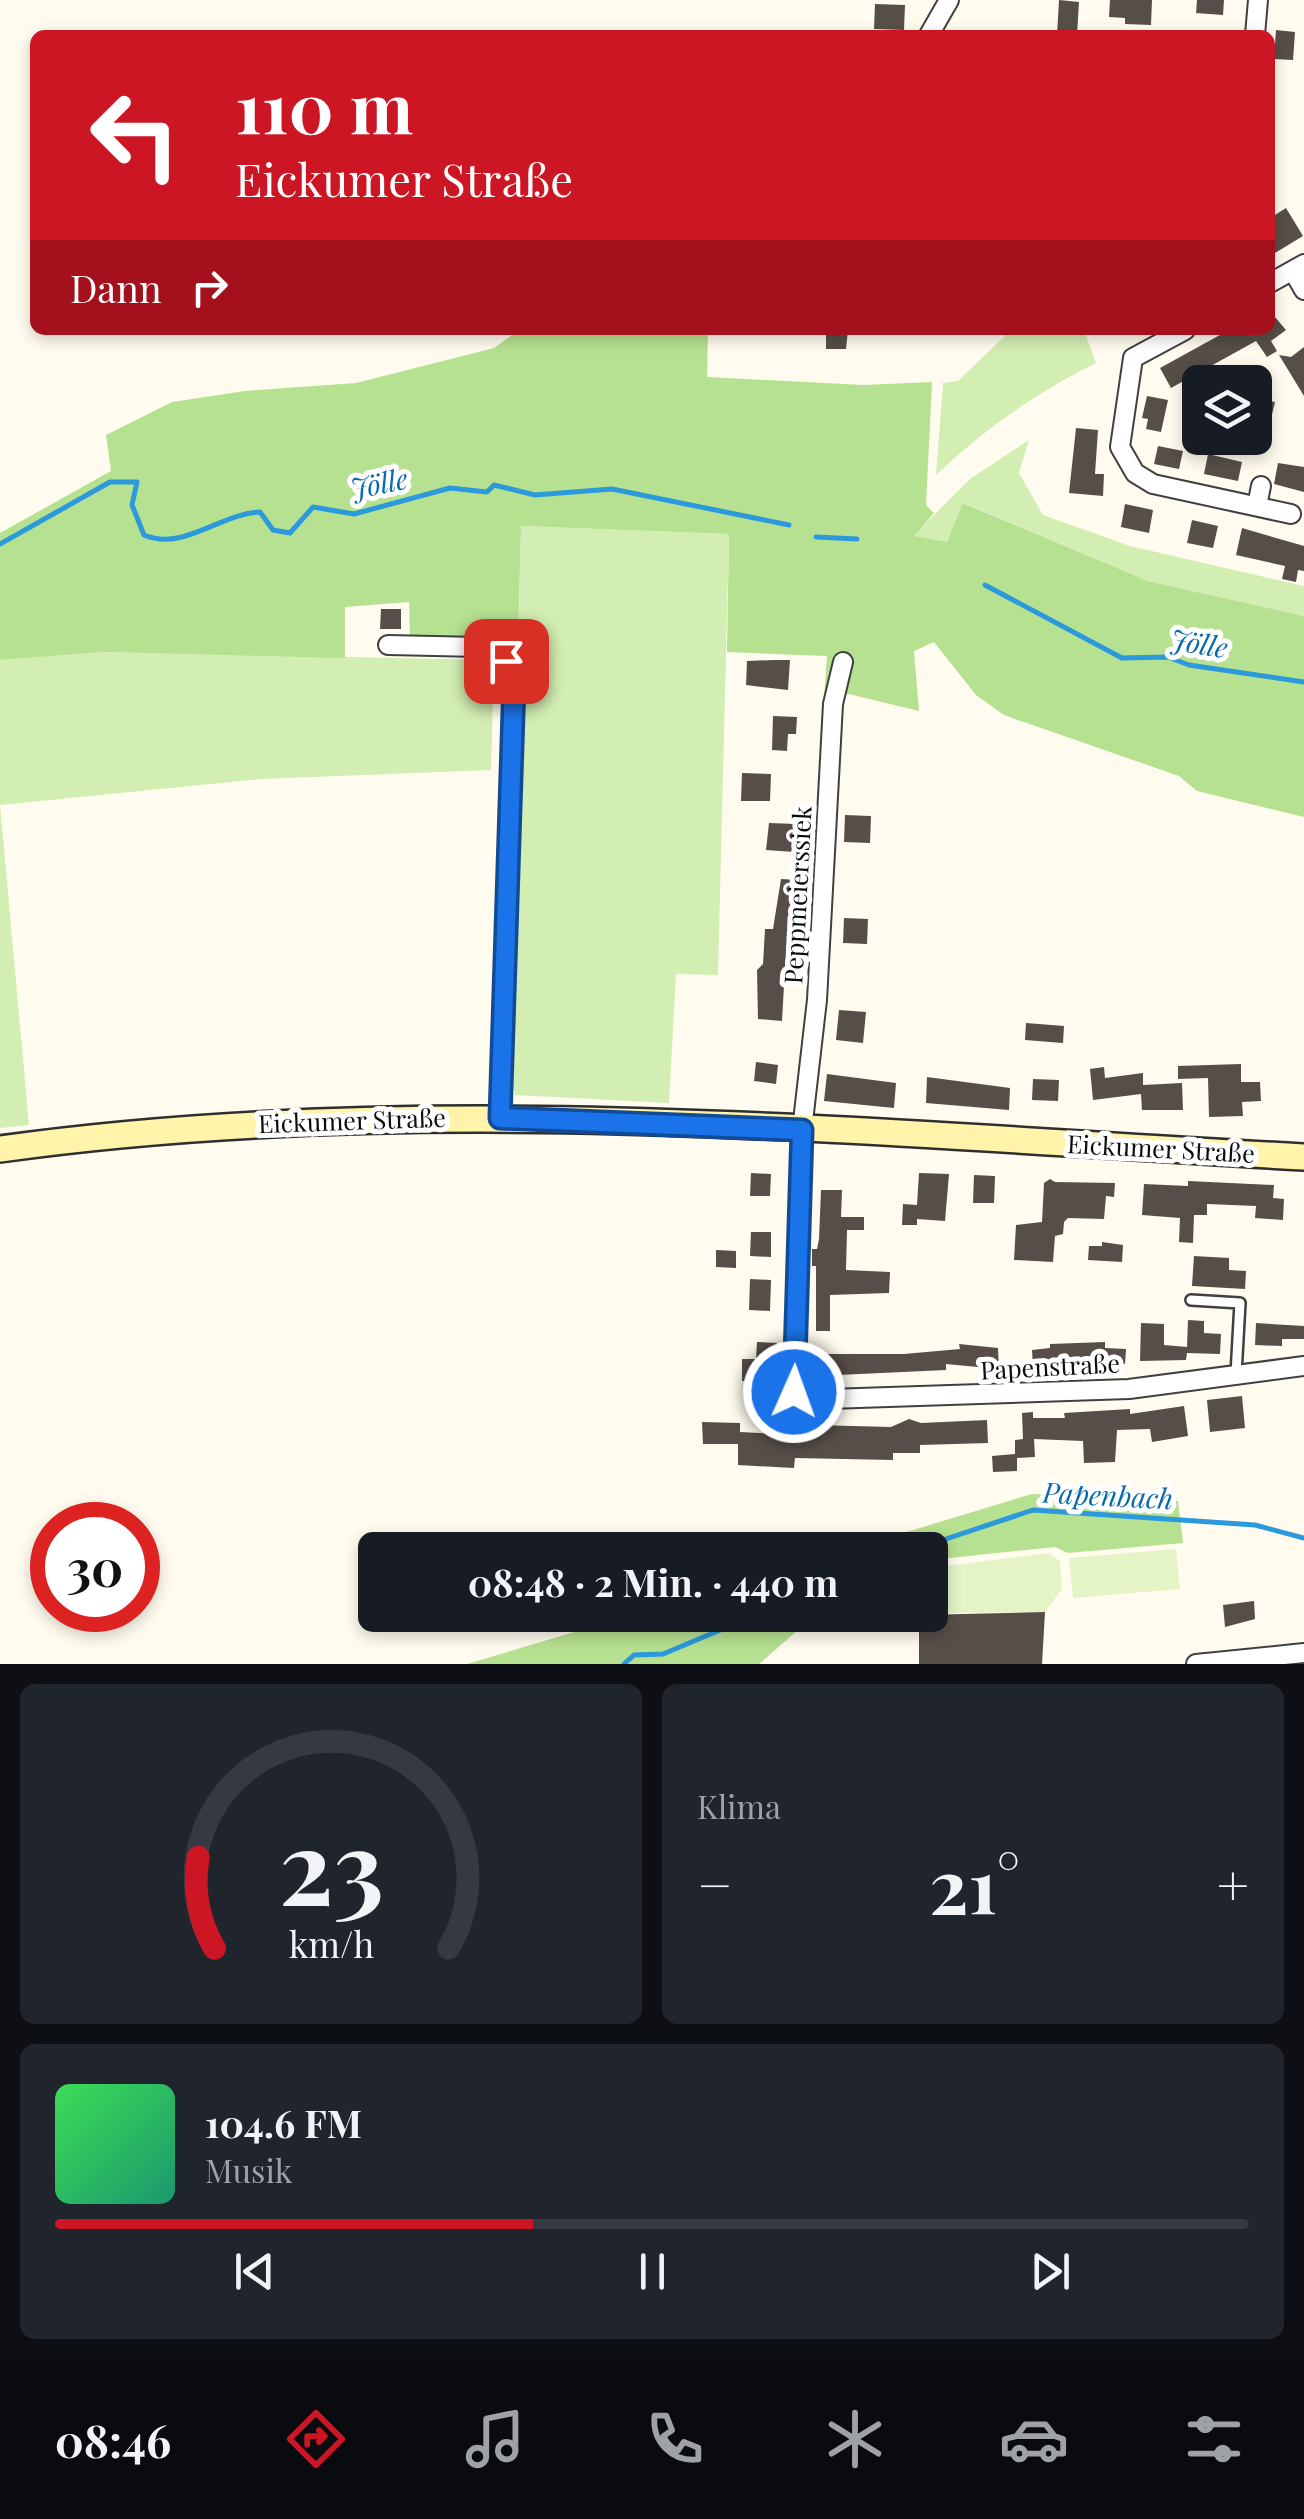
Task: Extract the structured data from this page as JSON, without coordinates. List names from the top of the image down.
{
  "streets": {
    "main road": ["Eickumer Straße"],
    "street": ["Peppmeierssiek", "Papenstraße"]
  },
  "crossings": [
    ["Peppmeierssiek", "Eickumer Straße"],
    ["Peppmeierssiek", "Papenstraße"]
  ],
  "water": ["Jölle", "Papenbach"],
  "page": {
    "turn": ["110 m", "Eickumer Straße"],
    "then": "Dann",
    "limit": "30",
    "trip": "08:48 · 2 Min. · 440 m",
    "tile": "Klima",
    "heat": ["−", "21°", "+"],
    "song": ["104.6 FM", "Musik"],
    "tabs": "08:46",
    "gauge": ["23", "km/h"]
  }
}
